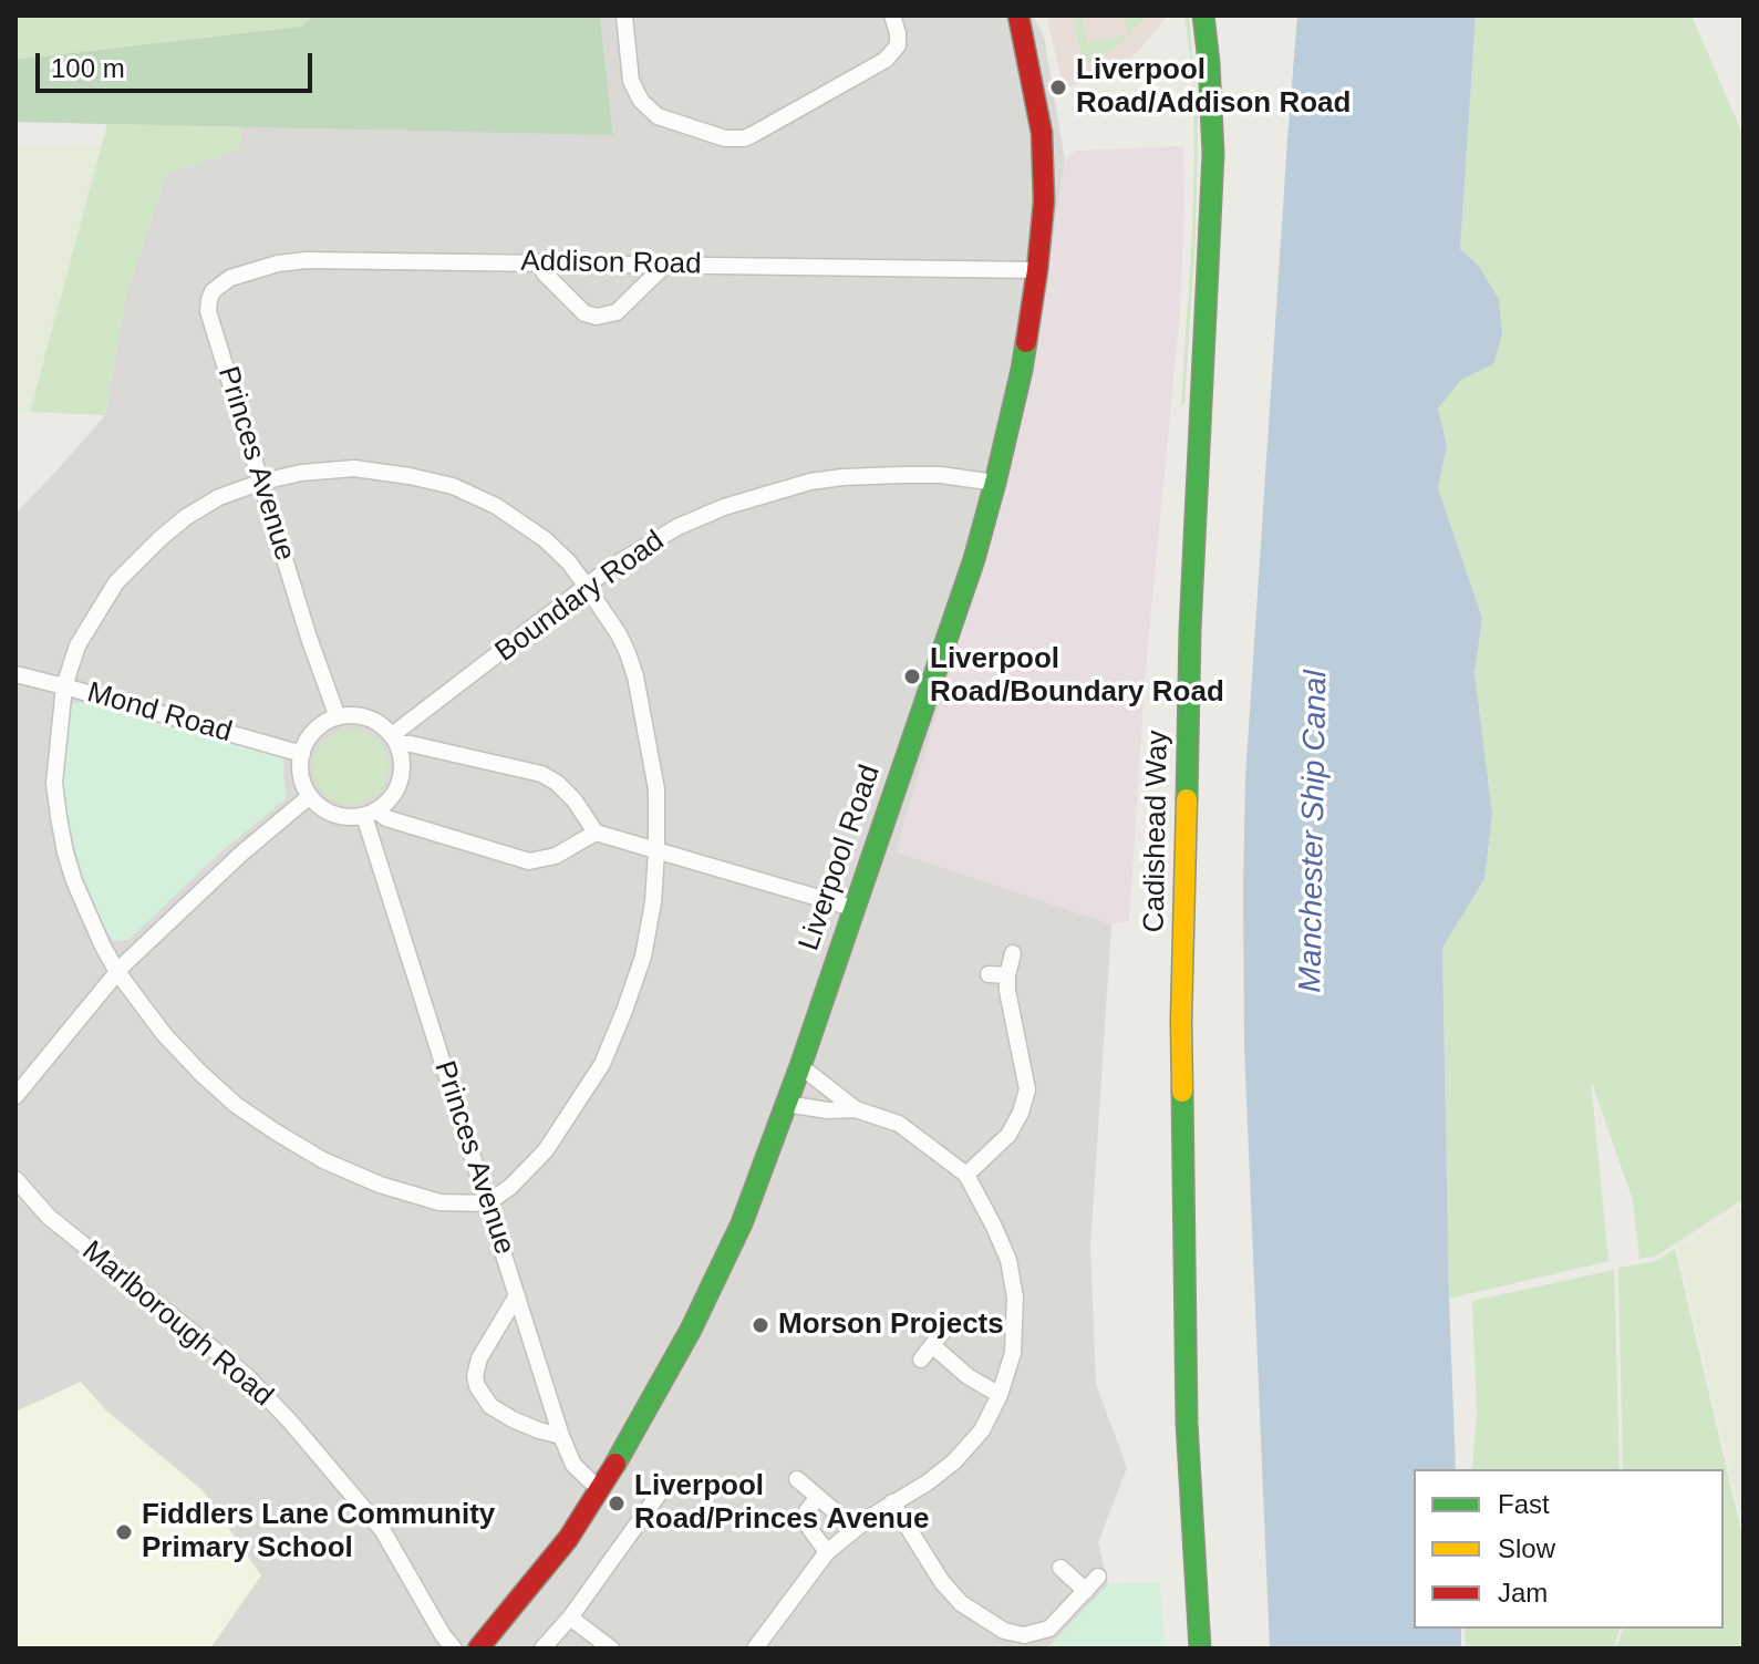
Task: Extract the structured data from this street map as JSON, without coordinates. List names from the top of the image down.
{
  "streets": {
    "main road": ["Cadishead Way", "Liverpool Road"],
    "street": [
      "Addison Road",
      "Princes Avenue",
      "Boundary Road",
      "Mond Road",
      "Marlborough Road"
    ]
  },
  "crossings": [
    ["Addison Road", "Princes Avenue"],
    ["Addison Road", "Liverpool Road"],
    ["Princes Avenue", "Boundary Road"],
    ["Princes Avenue", "Mond Road"],
    ["Princes Avenue", "Liverpool Road"],
    ["Boundary Road", "Mond Road"],
    ["Boundary Road", "Liverpool Road"]
  ],
  "water": ["Manchester Ship Canal"],
  "places": [
    "Liverpool Road/Addison Road",
    "Liverpool Road/Boundary Road",
    "Morson Projects",
    "Liverpool Road/Princes Avenue",
    "Fiddlers Lane Community Primary School"
  ],
  "legend": ["Fast", "Slow", "Jam"],
  "scale_bar": "100 m"
}
